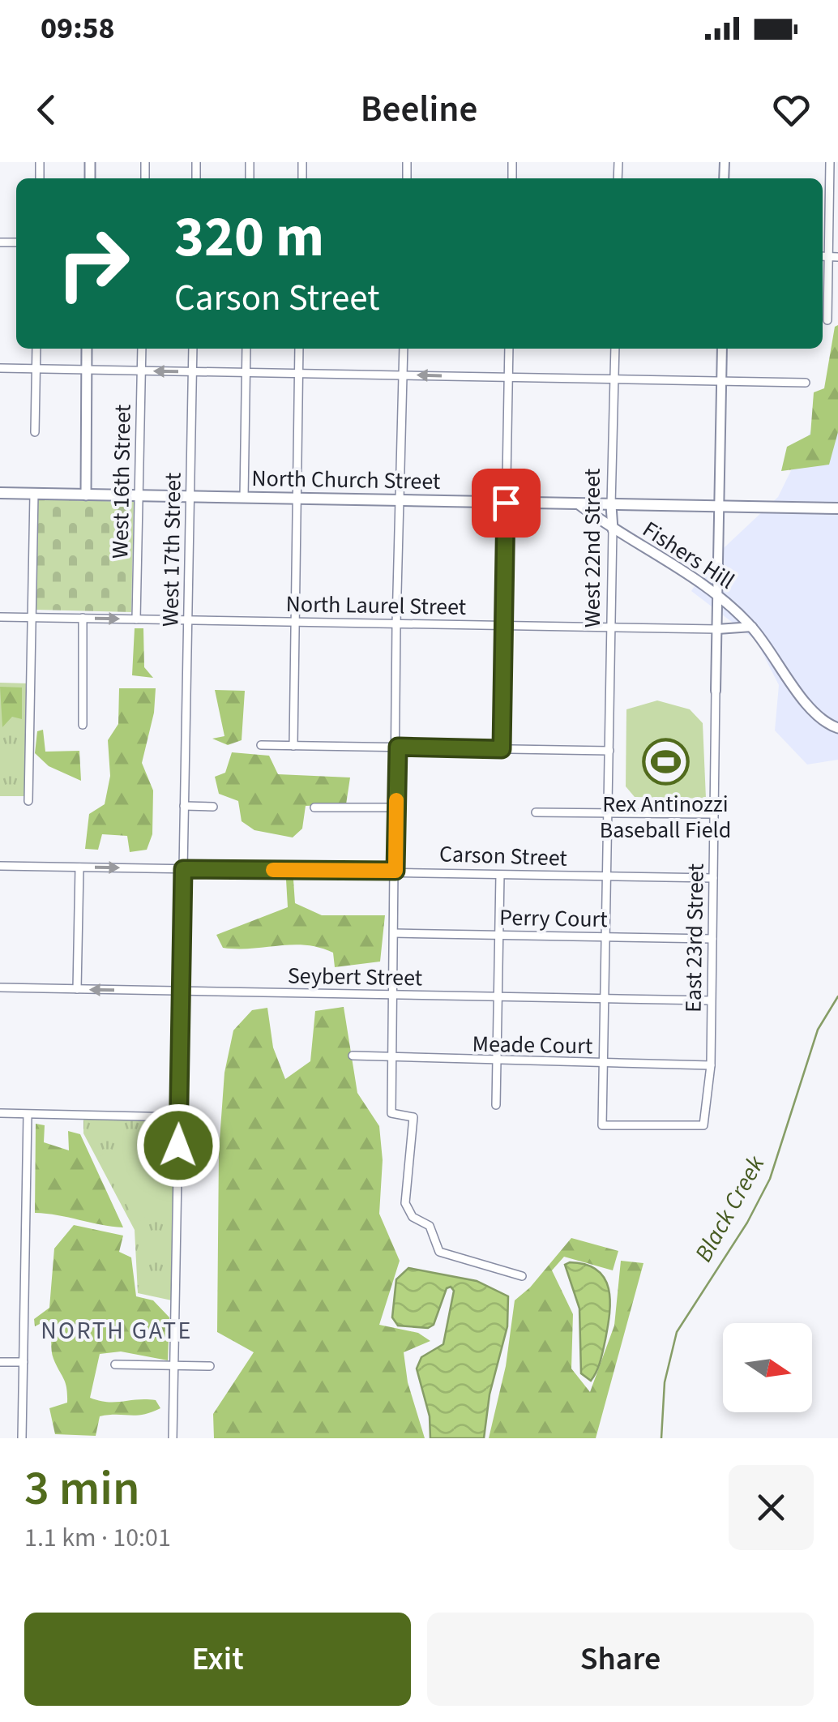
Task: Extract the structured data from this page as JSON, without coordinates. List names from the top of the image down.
{
  "streets": {
    "main road": ["North Church Street", "West 22nd Street", "Fishers Hill"],
    "street": [
      "West 16th Street",
      "West 17th Street",
      "North Laurel Street",
      "Carson Street",
      "Perry Court",
      "East 23rd Street",
      "Seybert Street",
      "Meade Court"
    ]
  },
  "crossings": [
    ["North Church Street", "West 16th Street"],
    ["North Church Street", "West 22nd Street"],
    ["North Church Street", "West 17th Street"],
    ["North Church Street", "Fishers Hill"],
    ["North Church Street", "East 23rd Street"],
    ["West 16th Street", "North Laurel Street"],
    ["West 22nd Street", "Fishers Hill"],
    ["West 22nd Street", "North Laurel Street"],
    ["West 22nd Street", "Carson Street"],
    ["West 22nd Street", "Perry Court"],
    ["West 22nd Street", "East 23rd Street"],
    ["West 22nd Street", "Seybert Street"],
    ["West 22nd Street", "Meade Court"],
    ["West 17th Street", "North Laurel Street"],
    ["West 17th Street", "Carson Street"],
    ["West 17th Street", "Seybert Street"],
    ["Fishers Hill", "North Laurel Street"],
    ["Fishers Hill", "East 23rd Street"],
    ["North Laurel Street", "East 23rd Street"],
    ["Carson Street", "East 23rd Street"],
    ["Perry Court", "East 23rd Street"],
    ["East 23rd Street", "Seybert Street"],
    ["East 23rd Street", "Meade Court"]
  ],
  "districts": ["NORTH GATE"],
  "water": ["Black Creek"],
  "places": {
    "sports": ["Rex Antinozzi Baseball Field"]
  },
  "north": "right",
  "page": {
    "status": "09:58",
    "header": "Beeline",
    "turn": ["320 m", "Carson Street"],
    "heading": ["3 min", "1.1 km · 10:01"],
    "buttons": ["Exit", "Share"]
  }
}
